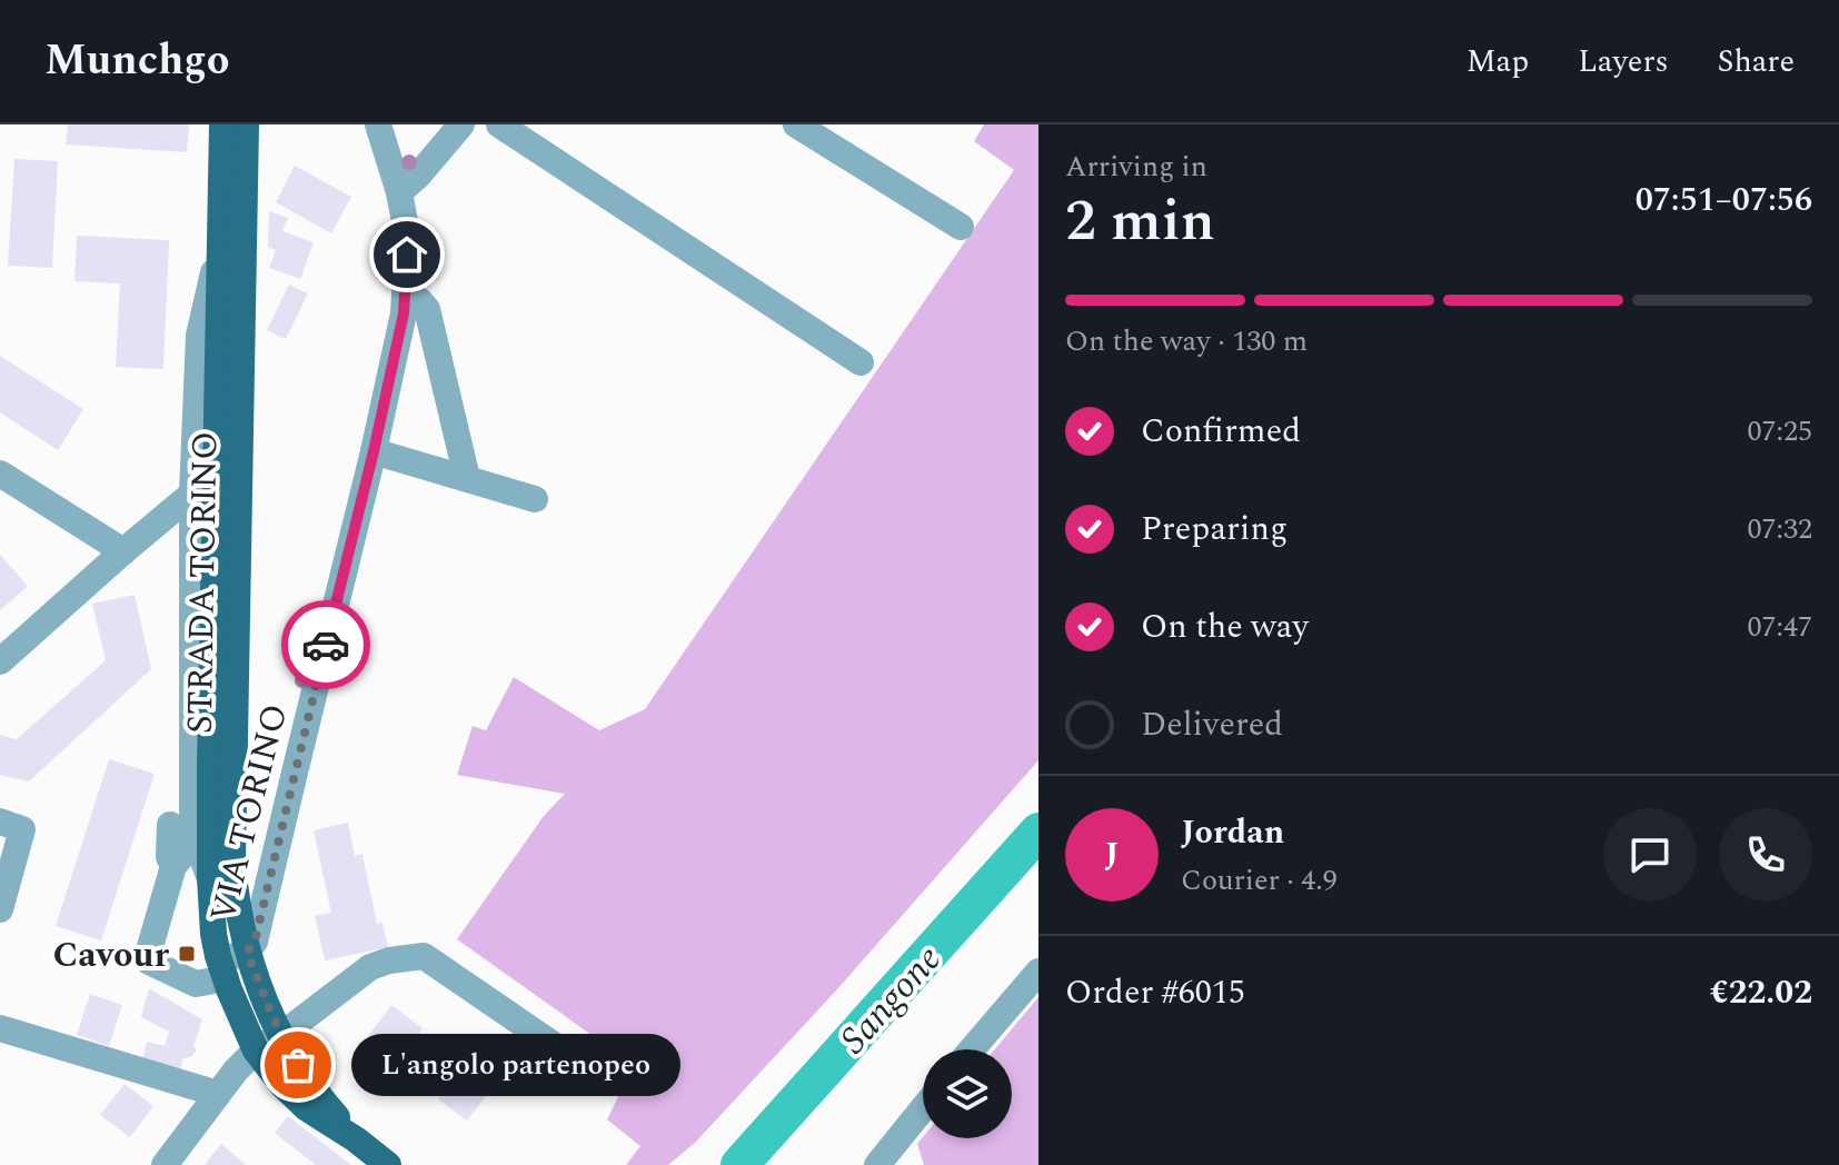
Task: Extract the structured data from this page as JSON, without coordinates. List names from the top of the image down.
{
  "streets": {
    "main road": ["STRADA TORINO"],
    "street": ["VIA TORINO"]
  },
  "crossings": [
    ["STRADA TORINO", "VIA TORINO"]
  ],
  "water": ["Sangone"],
  "places": {
    "transit": ["Cavour"],
    "other": ["L'angolo partenopeo"]
  },
  "page": {
    "header": "Munchgo",
    "nav": ["Map", "Layers", "Share"],
    "heading": ["2 min", "Arriving in", "07:51–07:56"],
    "panel": [
      "Jordan",
      "Courier · 4.9",
      "Order #6015",
      "€22.02"
    ],
    "bar": "On the way · 130 m",
    "list": [
      ["Confirmed", "07:25"],
      ["Preparing", "07:32"],
      ["On the way", "07:47"],
      "Delivered"
    ],
    "round": "J",
    "bubble": "L'angolo partenopeo"
  }
}
